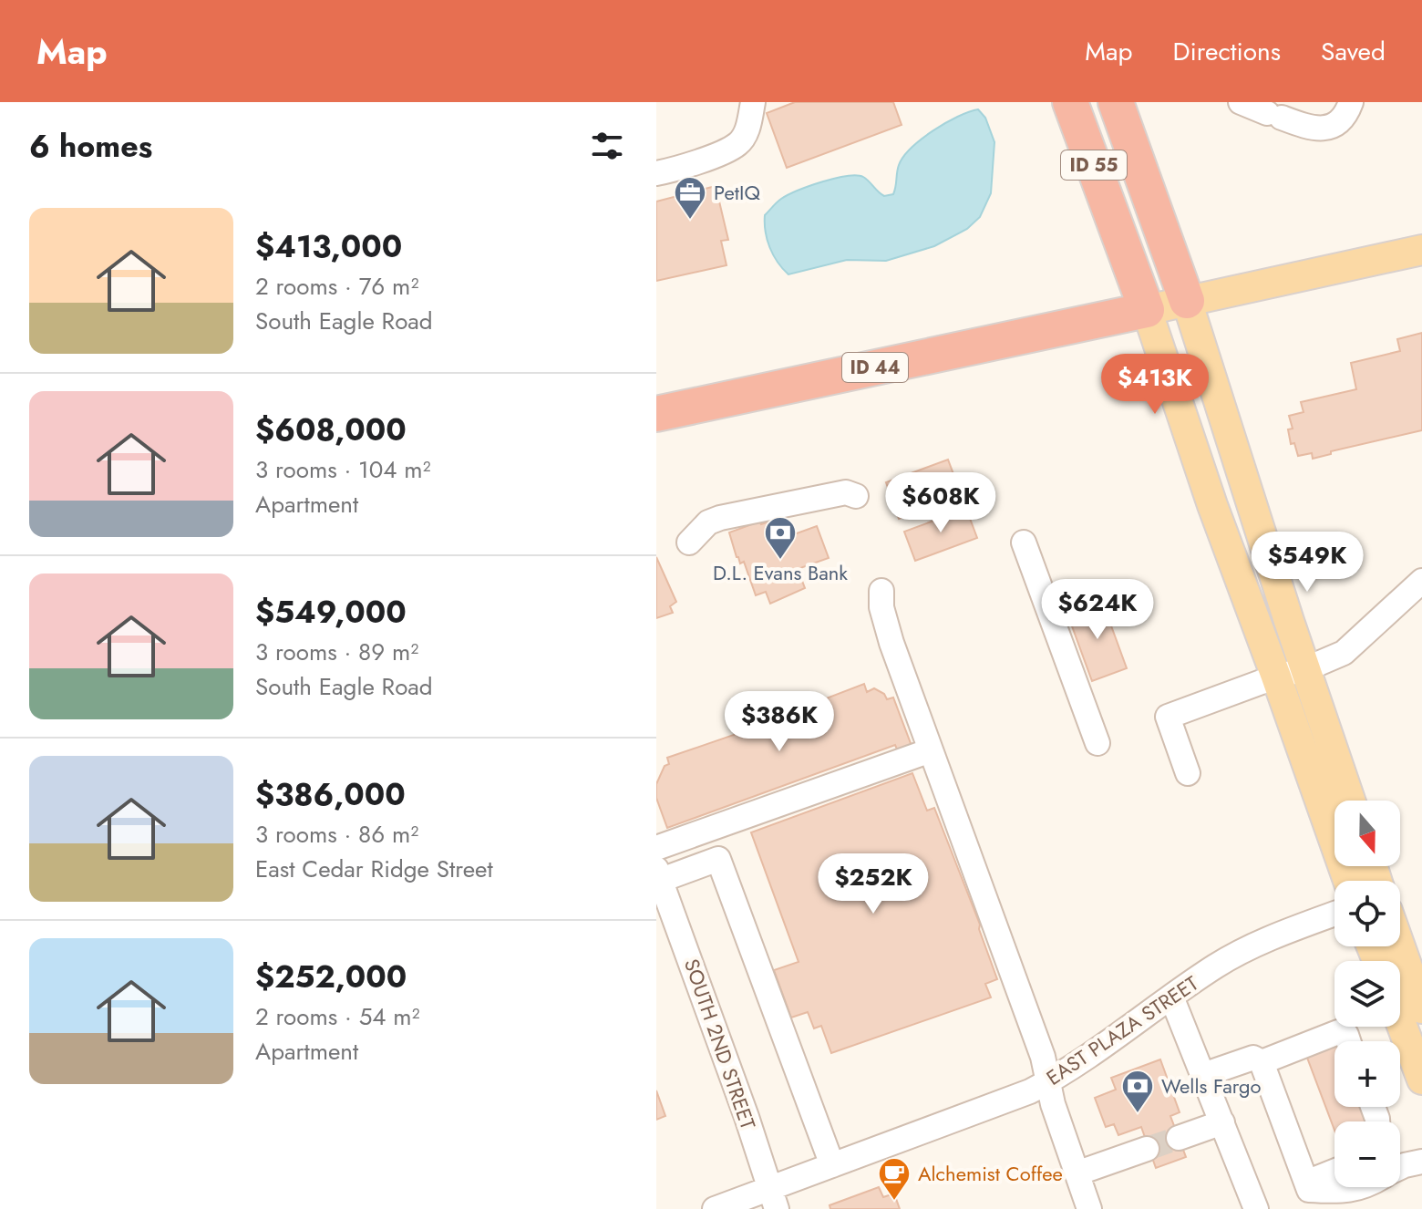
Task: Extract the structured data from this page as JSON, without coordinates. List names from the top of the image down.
{
  "streets": {
    "highway": ["ID 55", "ID 44"],
    "street": ["EAST PLAZA STREET", "SOUTH 2ND STREET"]
  },
  "crossings": [
    ["ID 55", "ID 44"],
    ["EAST PLAZA STREET", "SOUTH 2ND STREET"]
  ],
  "places": {
    "office": ["PetIQ"],
    "bank": ["D.L. Evans Bank", "Wells Fargo"],
    "cafe": ["Alchemist Coffee"]
  },
  "north": "bottom",
  "page": {
    "header": "Map",
    "nav": ["Map", "Directions", "Saved"],
    "heading": "6 homes",
    "list": [
      {
        "name": "$413,000",
        "note": "2 rooms · 76 m² · South Eagle Road"
      },
      {
        "name": "$608,000",
        "note": "3 rooms · 104 m² · Apartment"
      },
      {
        "name": "$549,000",
        "note": "3 rooms · 89 m² · South Eagle Road"
      },
      {
        "name": "$386,000",
        "note": "3 rooms · 86 m² · East Cedar Ridge Street"
      },
      {
        "name": "$252,000",
        "note": "2 rooms · 54 m² · Apartment"
      }
    ],
    "price": [
      "$413K",
      "$608K",
      "$549K",
      "$624K",
      "$386K",
      "$252K"
    ],
    "map_buttons": ["+", "−"]
  }
}
